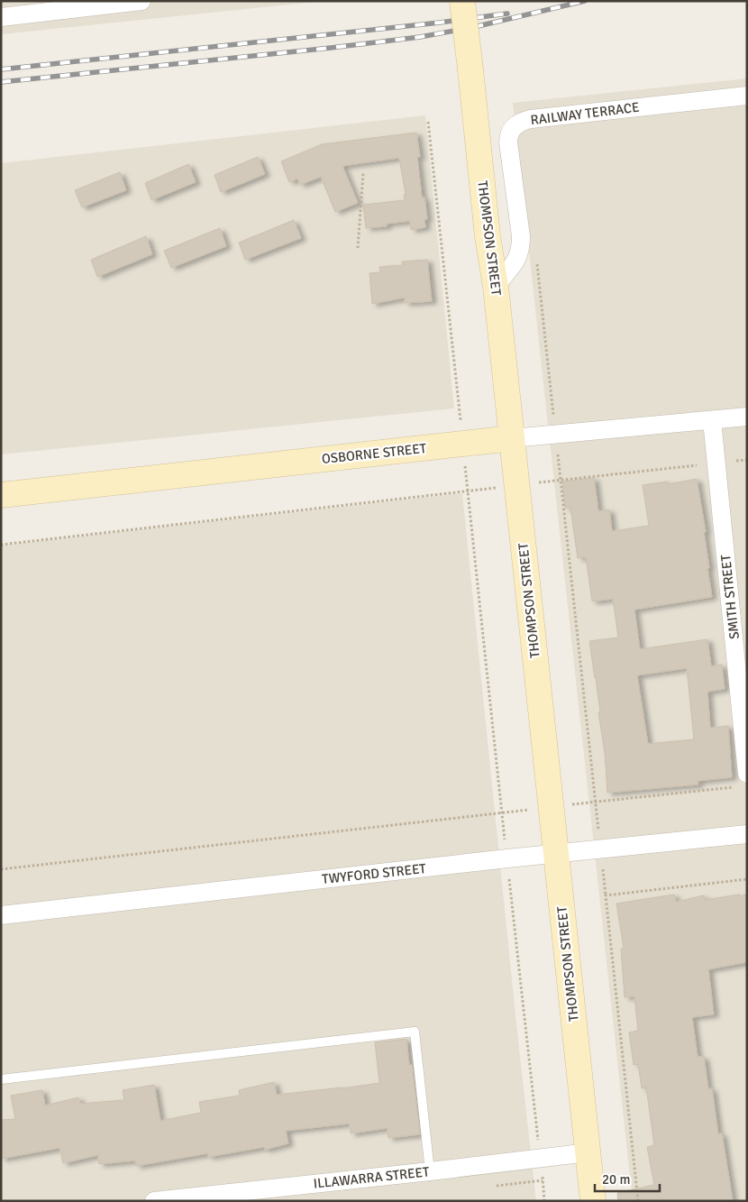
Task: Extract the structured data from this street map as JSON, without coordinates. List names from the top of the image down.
{
  "streets": {
    "street": [
      "RAILWAY TERRACE",
      "THOMPSON STREET",
      "OSBORNE STREET",
      "SMITH STREET",
      "TWYFORD STREET",
      "ILLAWARRA STREET"
    ]
  },
  "crossings": [
    ["RAILWAY TERRACE", "THOMPSON STREET"],
    ["THOMPSON STREET", "OSBORNE STREET"],
    ["THOMPSON STREET", "TWYFORD STREET"],
    ["THOMPSON STREET", "ILLAWARRA STREET"],
    ["OSBORNE STREET", "SMITH STREET"]
  ],
  "scale_bar": "20 m"
}
